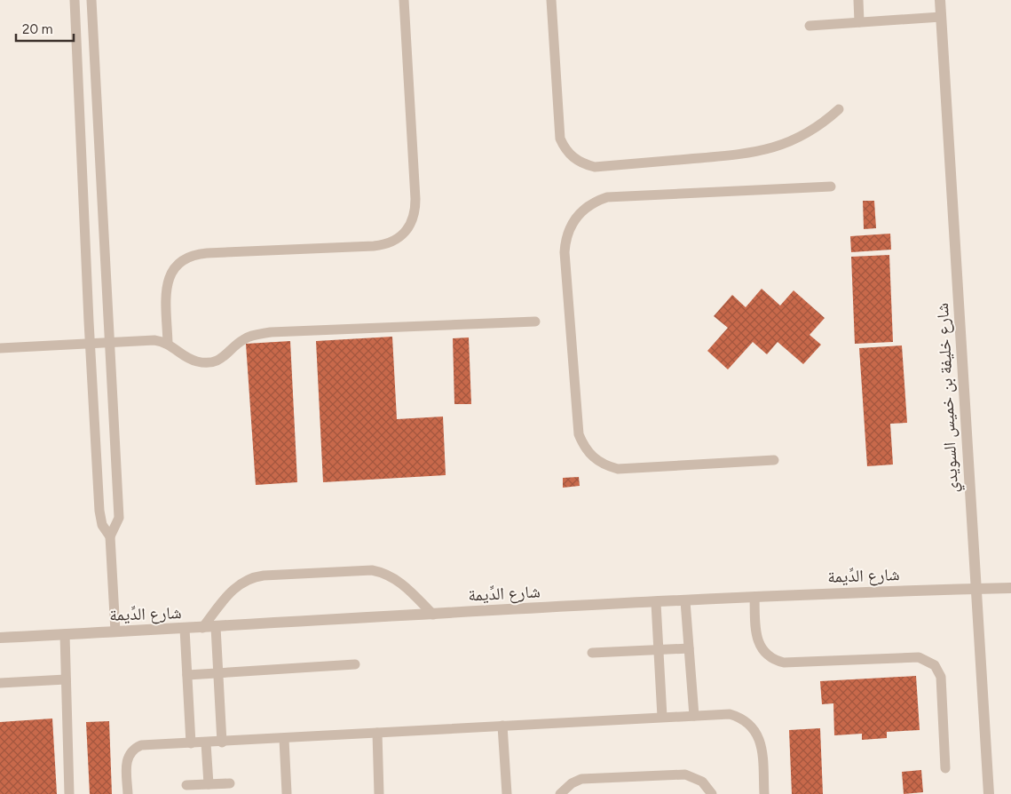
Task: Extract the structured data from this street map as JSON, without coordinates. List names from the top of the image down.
{
  "streets": {
    "street": ["شارع خليفة بن خميس السويدي", "شارع الدِّيمة"]
  },
  "crossings": [
    ["شارع خليفة بن خميس السويدي", "شارع الدِّيمة"]
  ],
  "scale_bar": "20 m"
}
